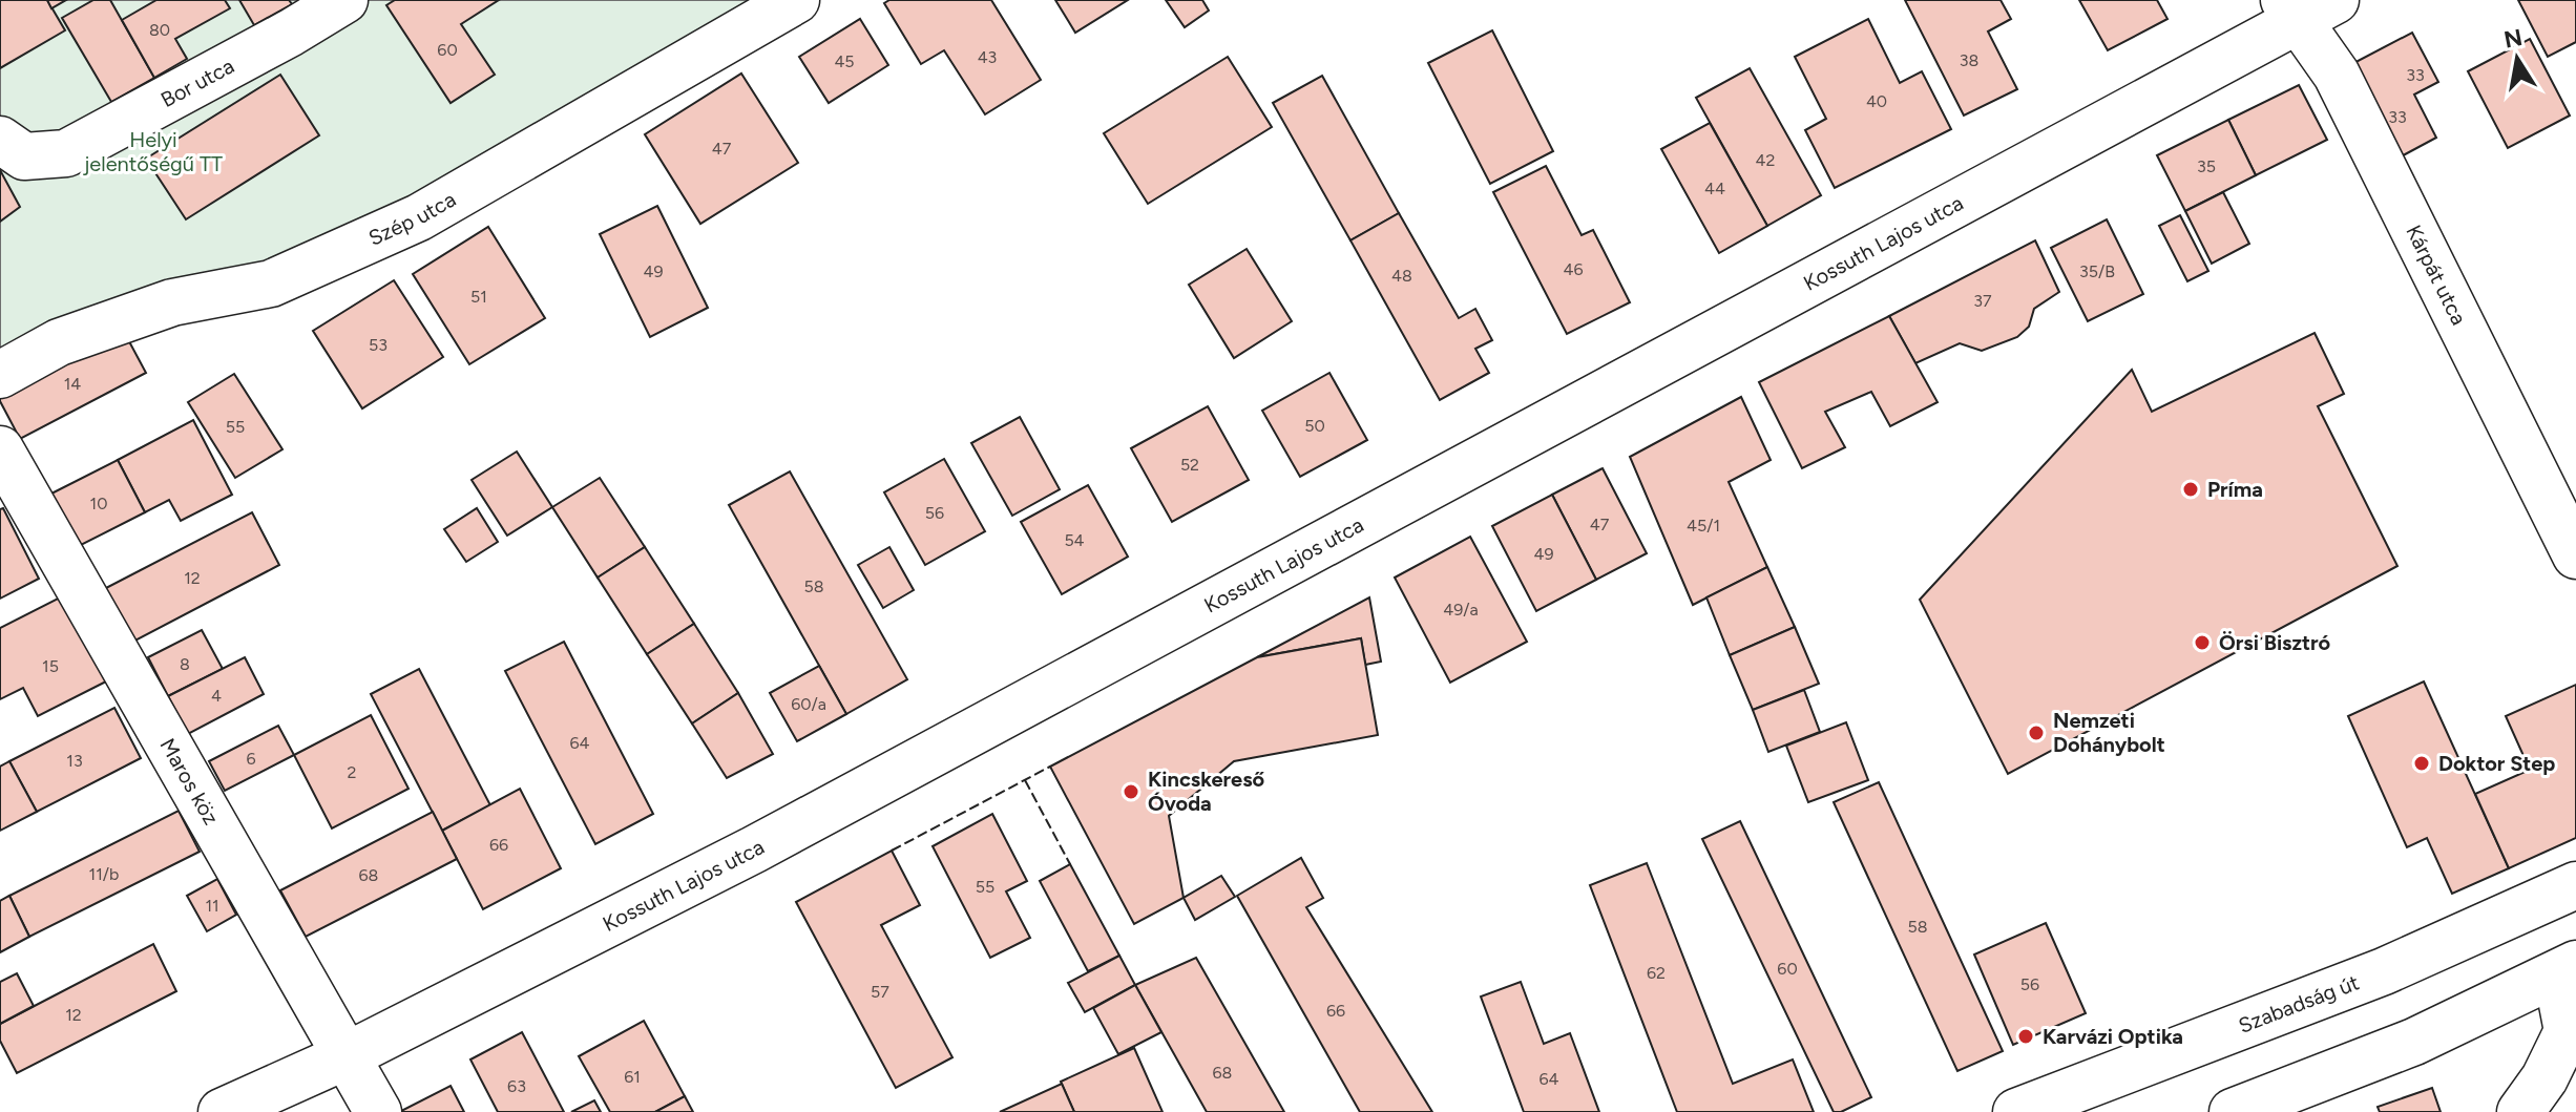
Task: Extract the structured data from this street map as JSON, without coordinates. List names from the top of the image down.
{
  "streets": {
    "street": [
      "Bor utca",
      "Szép utca",
      "Kossuth Lajos utca",
      "Kárpát utca",
      "Maros köz",
      "Szabadság út"
    ]
  },
  "crossings": [
    ["Kossuth Lajos utca", "Kárpát utca"],
    ["Kossuth Lajos utca", "Maros köz"]
  ],
  "parks": ["Helyi jelentőségű TT"],
  "places": [
    "Príma",
    "Örsi Bisztró",
    "Nemzeti Dohánybolt",
    "Doktor Step",
    "Kincskereső Óvoda",
    "Karvázi Optika"
  ],
  "house_numbers": [
    "80",
    "60",
    "43",
    "38",
    "45",
    "33",
    "40",
    "33",
    "47",
    "42",
    "35",
    "44",
    "46",
    "49",
    "35/B",
    "48",
    "51",
    "37",
    "53",
    "14",
    "50",
    "55",
    "52",
    "10",
    "56",
    "47",
    "45/1",
    "54",
    "49",
    "12",
    "58",
    "49/a",
    "8",
    "15",
    "4",
    "60/a",
    "64",
    "6",
    "13",
    "2",
    "66",
    "11/b",
    "68",
    "55",
    "11",
    "58",
    "60",
    "62",
    "56",
    "57",
    "66",
    "12",
    "68",
    "61",
    "64",
    "63"
  ],
  "north": "top"
}
